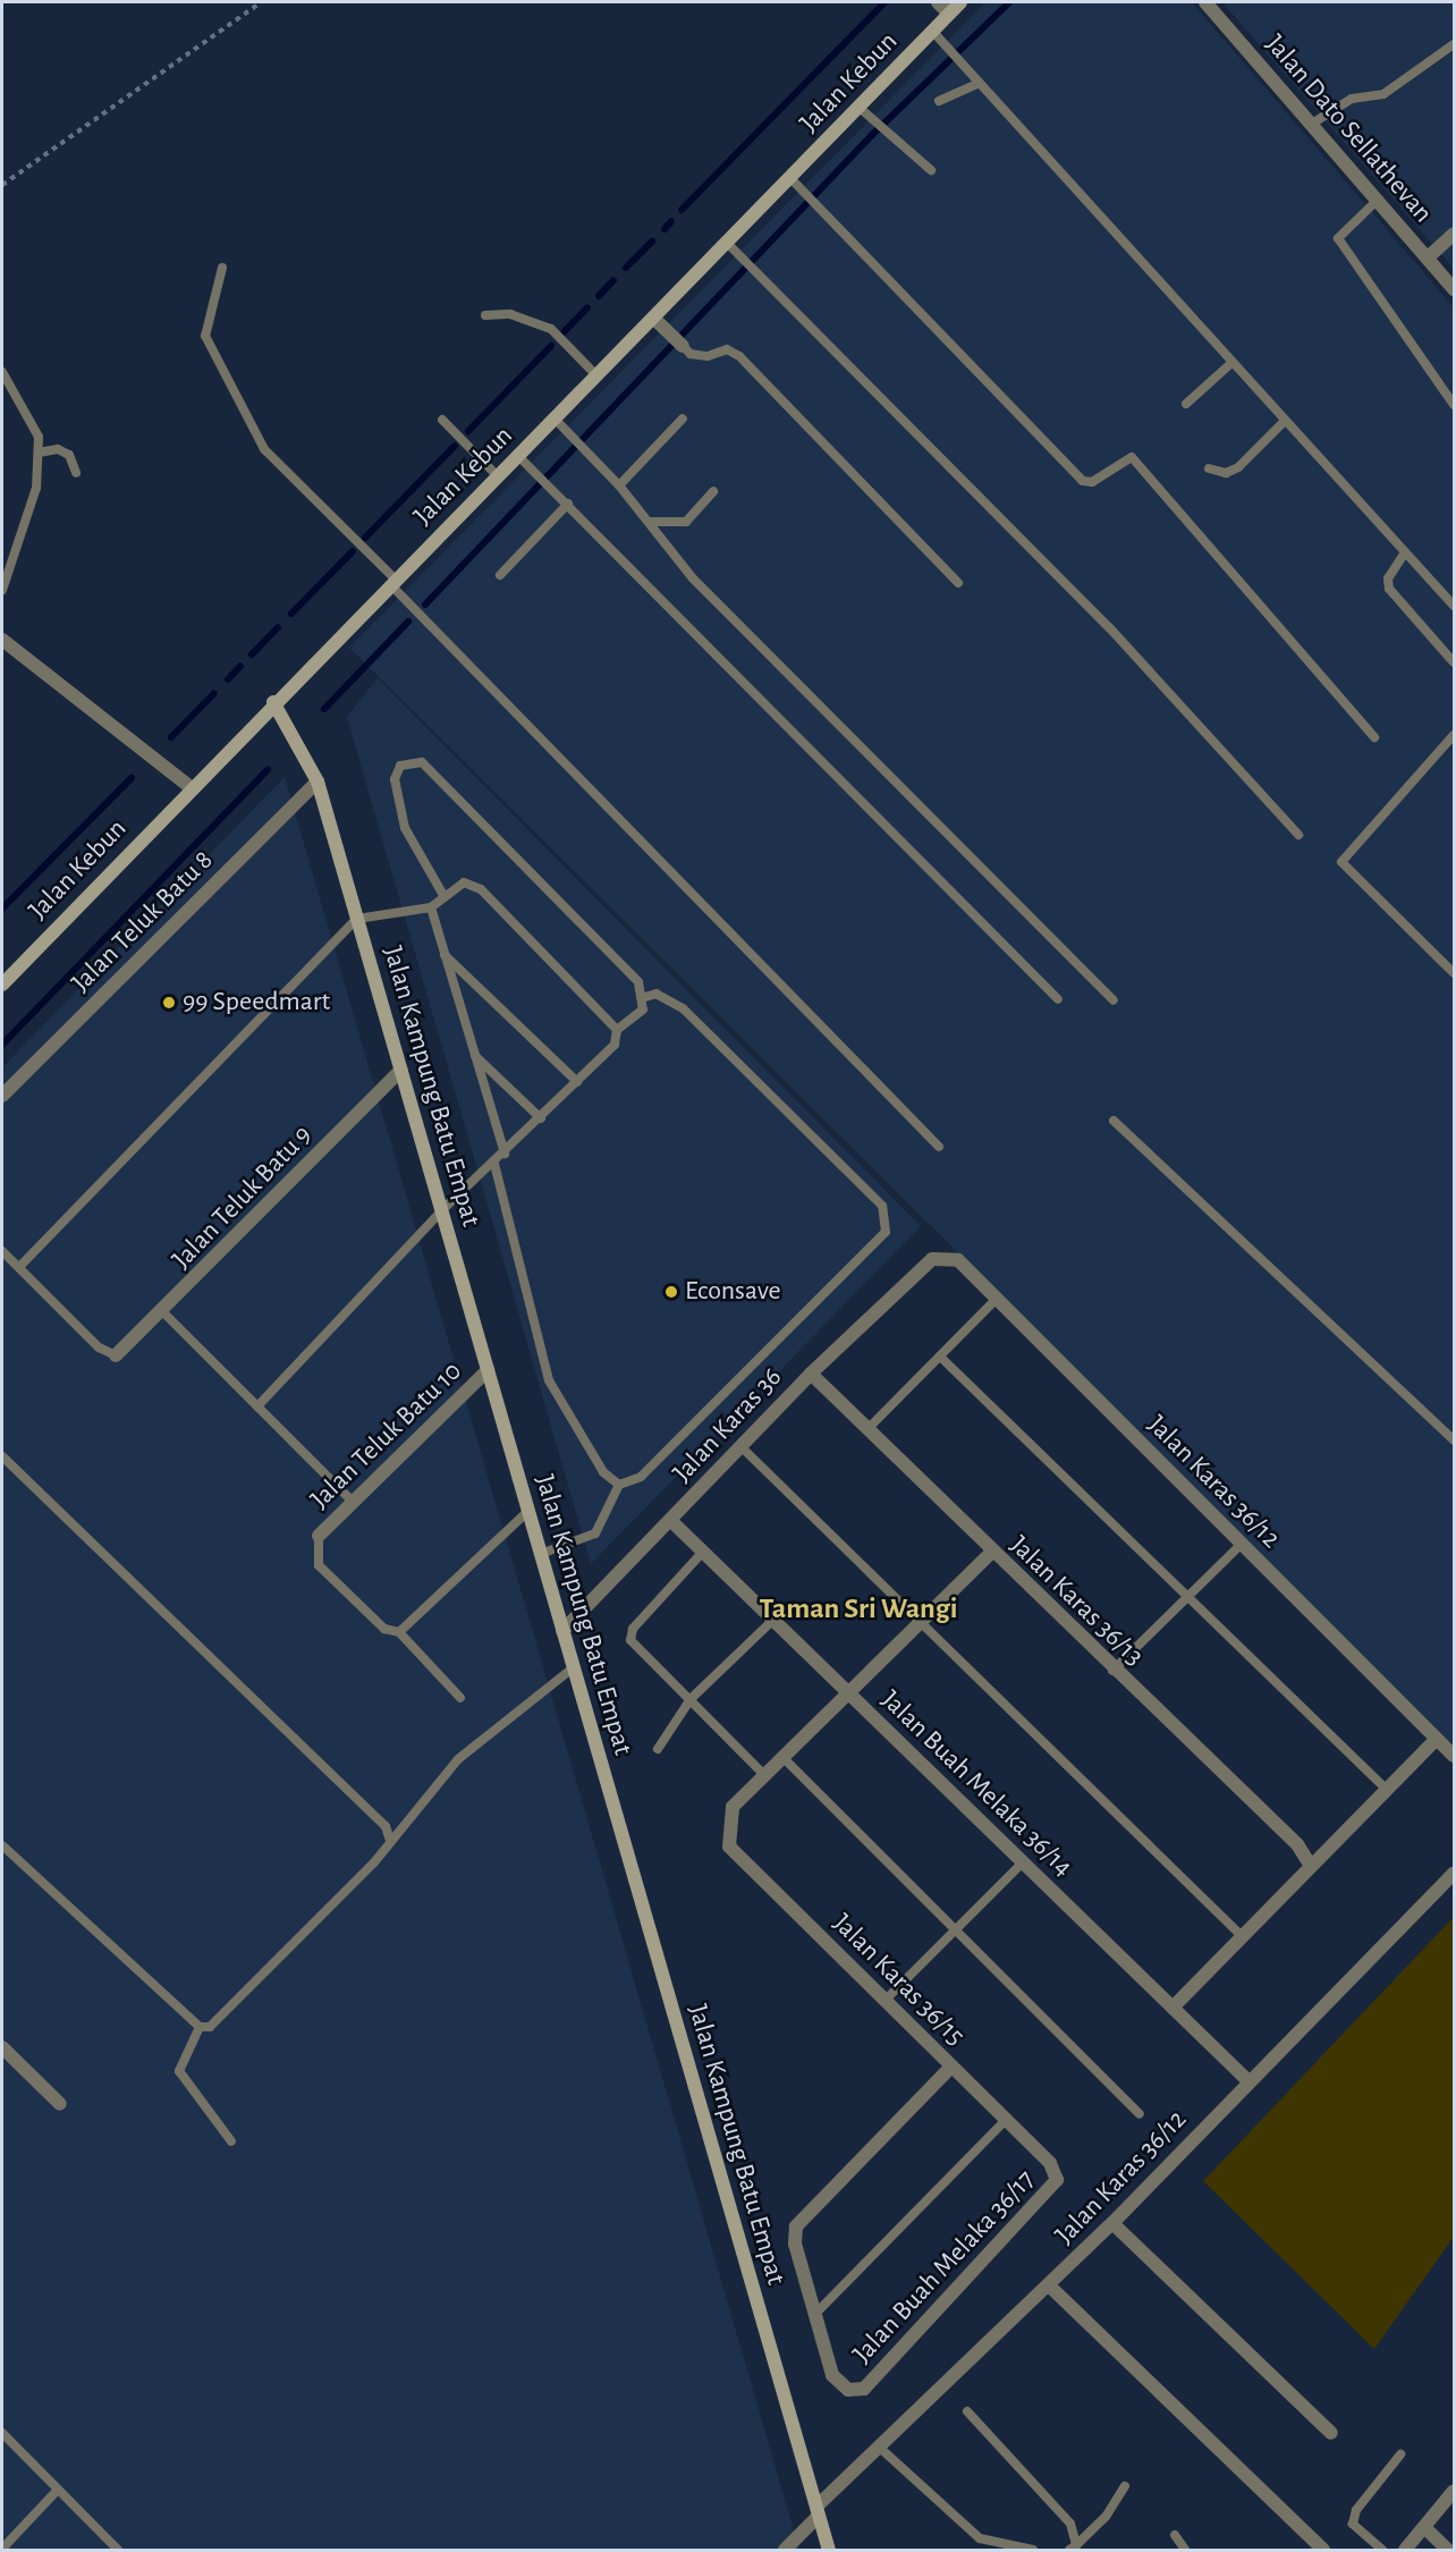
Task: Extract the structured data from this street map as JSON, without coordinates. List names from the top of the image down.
{
  "streets": {
    "main road": ["Jalan Kebun", "Jalan Kampung Batu Empat"],
    "street": [
      "Jalan Dato Sellathevan",
      "Jalan Teluk Batu 8",
      "Jalan Teluk Batu 9",
      "Jalan Karas 36",
      "Jalan Teluk Batu 10",
      "Jalan Karas 36/12",
      "Jalan Karas 36/13",
      "Jalan Buah Melaka 36/14",
      "Jalan Karas 36/15",
      "Jalan Buah Melaka 36/17"
    ]
  },
  "crossings": [
    ["Jalan Kebun", "Jalan Kampung Batu Empat"],
    ["Jalan Teluk Batu 8", "Jalan Kampung Batu Empat"],
    ["Jalan Kampung Batu Empat", "Jalan Teluk Batu 9"],
    ["Jalan Kampung Batu Empat", "Jalan Karas 36"],
    ["Jalan Kampung Batu Empat", "Jalan Teluk Batu 10"],
    ["Jalan Kampung Batu Empat", "Jalan Karas 36/12"],
    ["Jalan Karas 36", "Jalan Karas 36/12"],
    ["Jalan Karas 36", "Jalan Karas 36/13"],
    ["Jalan Karas 36", "Jalan Buah Melaka 36/14"],
    ["Jalan Karas 36/12", "Jalan Buah Melaka 36/14"],
    ["Jalan Karas 36/15", "Jalan Buah Melaka 36/17"]
  ],
  "districts": ["Taman Sri Wangi"],
  "places": ["99 Speedmart", "Econsave"]
}
